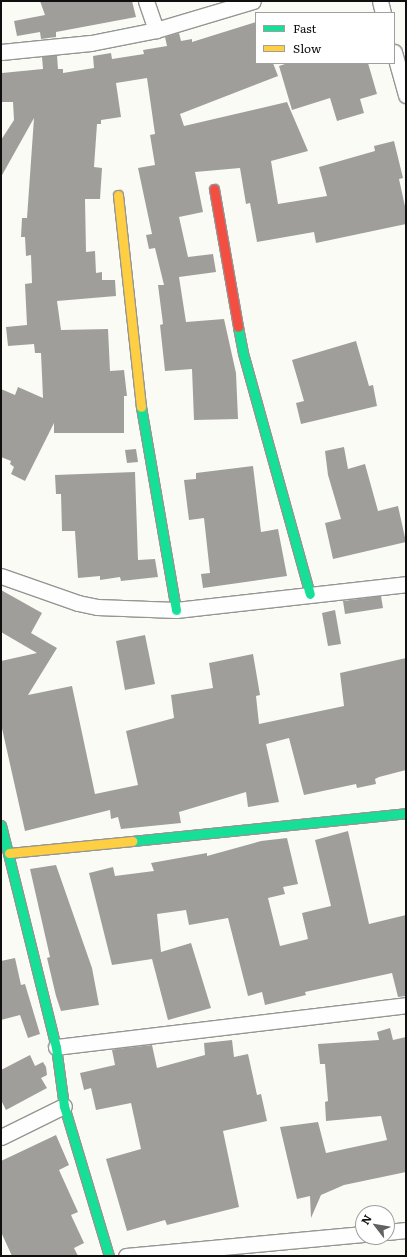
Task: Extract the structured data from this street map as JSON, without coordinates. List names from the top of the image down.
{
  "legend": ["Fast", "Slow"],
  "north": "top left"
}
